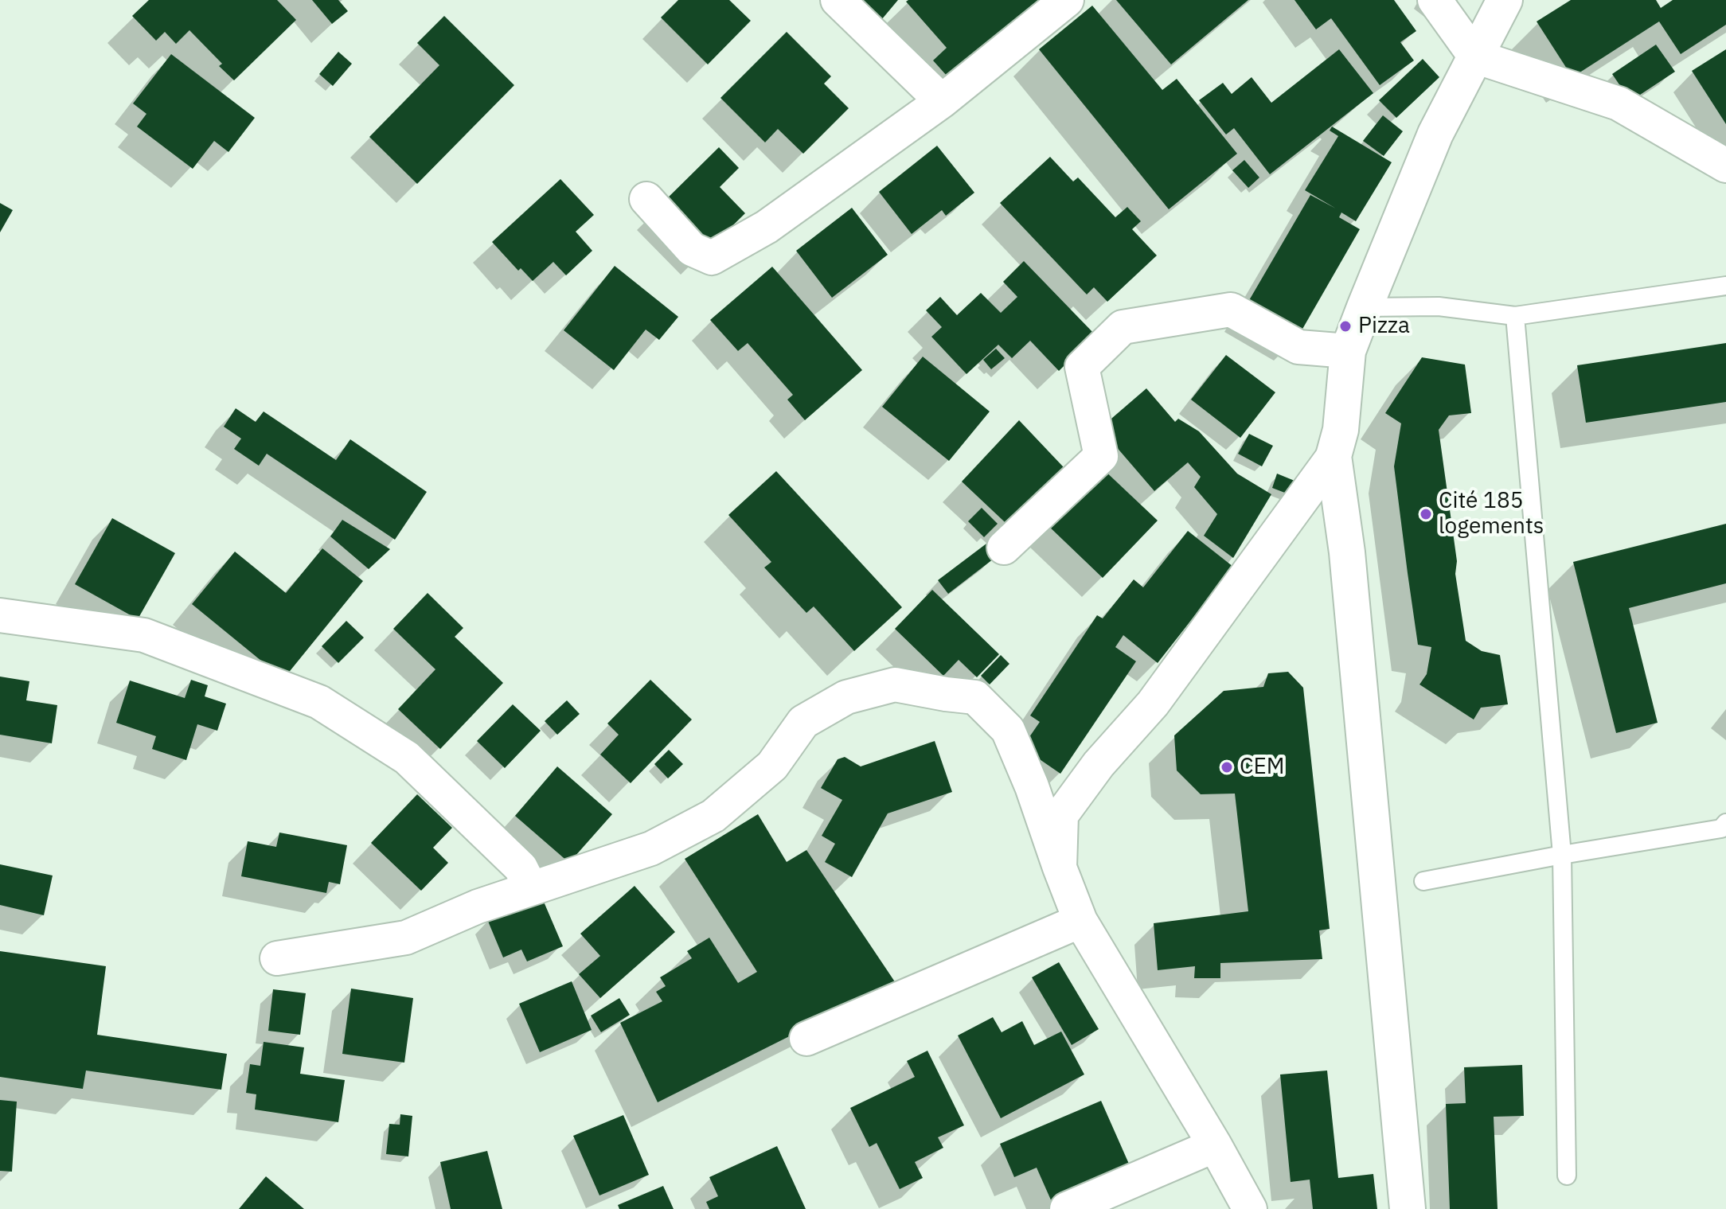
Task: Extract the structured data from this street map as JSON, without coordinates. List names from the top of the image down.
{
  "places": ["Pizza", "Cité 185 logements", "CEM"]
}
